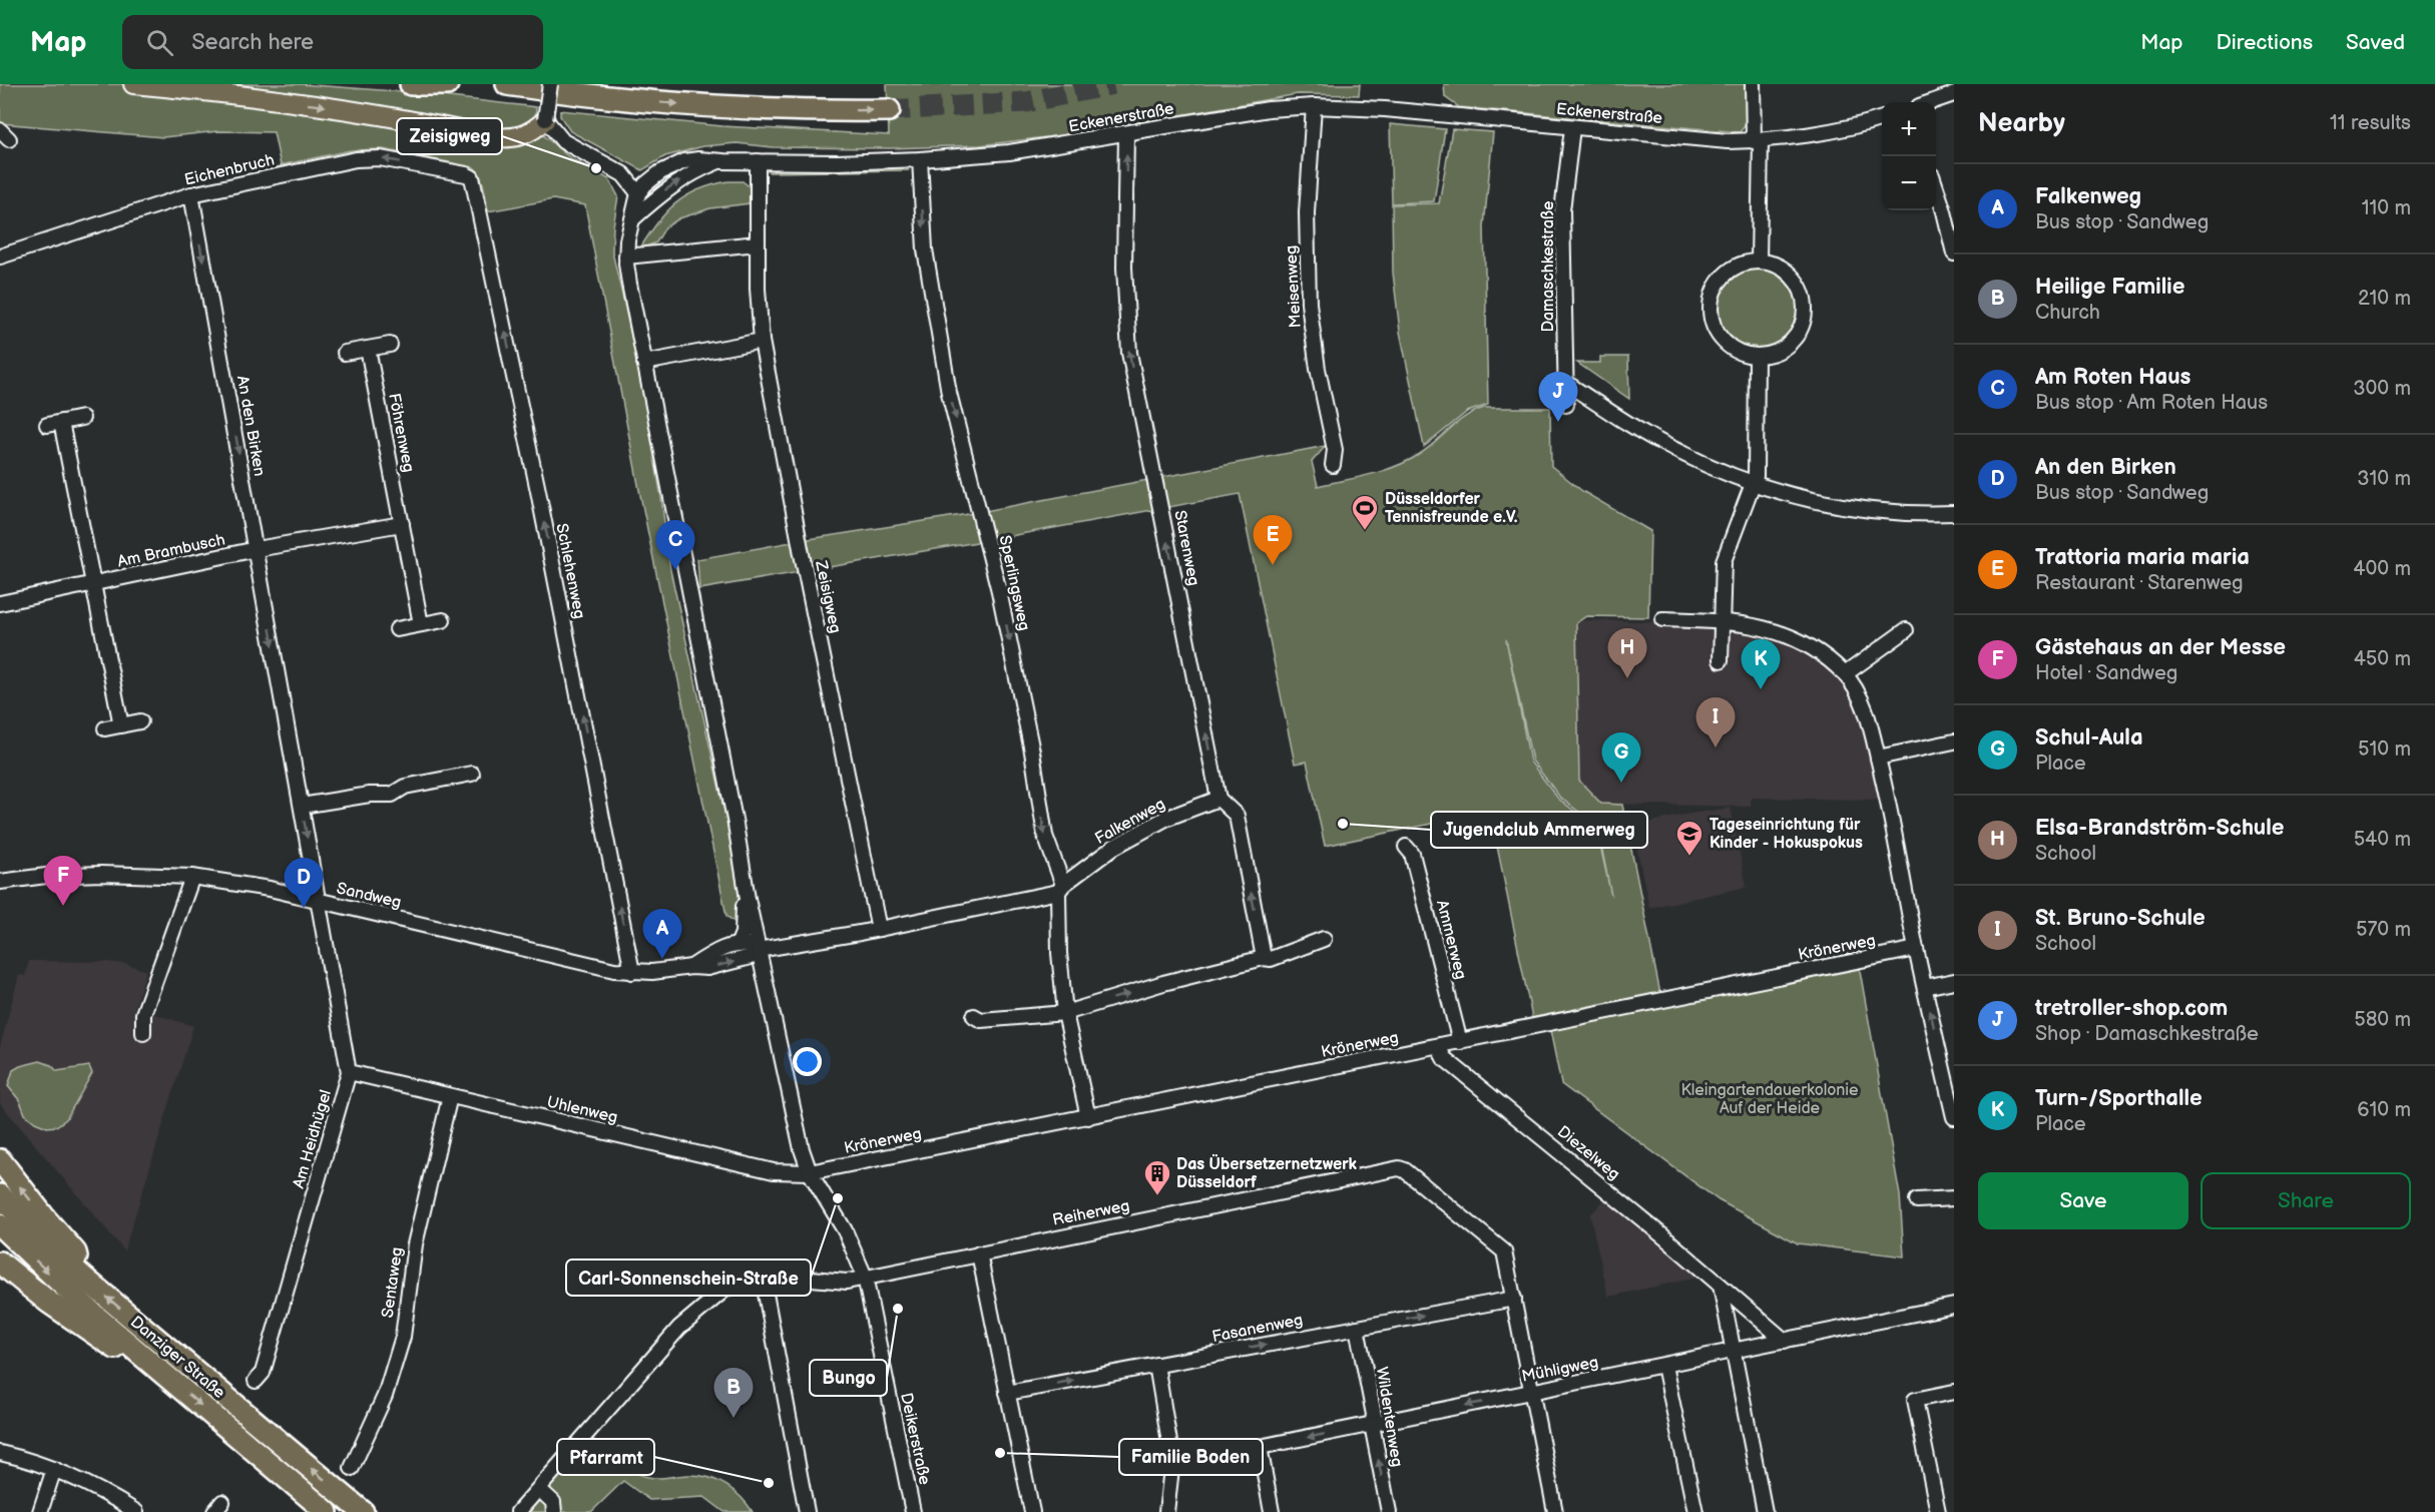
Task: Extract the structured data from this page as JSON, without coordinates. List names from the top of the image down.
{
  "streets": {
    "highway": ["Danziger Straße"],
    "street": [
      "Eckenerstraße",
      "Eichenbruch",
      "Damaschkestraße",
      "Meisenweg",
      "An den Birken",
      "Föhrenweg",
      "Starenweg",
      "Am Brambusch",
      "Schlehenweg",
      "Sperlingsweg",
      "Zeisigweg",
      "Falkenweg",
      "Sandweg",
      "Ammerweg",
      "Krönerweg",
      "Uhlenweg",
      "Am Heidhügel",
      "Diezelweg",
      "Reiherweg",
      "Sentaweg",
      "Fasanenweg",
      "Mühligweg",
      "Wildentenweg",
      "Deikerstraße"
    ]
  },
  "crossings": [
    ["Eckenerstraße", "Damaschkestraße"],
    ["Eckenerstraße", "Meisenweg"],
    ["Eckenerstraße", "Starenweg"],
    ["Eckenerstraße", "Sperlingsweg"],
    ["Eckenerstraße", "Zeisigweg"],
    ["Eckenerstraße", "Deikerstraße"],
    ["Eichenbruch", "An den Birken"],
    ["Eichenbruch", "Schlehenweg"],
    ["An den Birken", "Am Brambusch"],
    ["An den Birken", "Sandweg"],
    ["An den Birken", "Am Heidhügel"],
    ["Starenweg", "Falkenweg"],
    ["Schlehenweg", "Sandweg"],
    ["Sperlingsweg", "Falkenweg"],
    ["Sperlingsweg", "Krönerweg"],
    ["Zeisigweg", "Falkenweg"],
    ["Falkenweg", "Sandweg"],
    ["Falkenweg", "Deikerstraße"],
    ["Sandweg", "Am Heidhügel"],
    ["Sandweg", "Deikerstraße"],
    ["Ammerweg", "Krönerweg"],
    ["Krönerweg", "Uhlenweg"],
    ["Krönerweg", "Diezelweg"],
    ["Krönerweg", "Deikerstraße"],
    ["Uhlenweg", "Am Heidhügel"],
    ["Uhlenweg", "Sentaweg"],
    ["Uhlenweg", "Deikerstraße"],
    ["Diezelweg", "Mühligweg"],
    ["Reiherweg", "Fasanenweg"],
    ["Reiherweg", "Deikerstraße"],
    ["Fasanenweg", "Wildentenweg"],
    ["Mühligweg", "Wildentenweg"]
  ],
  "one_way": [
    "Eichenbruch",
    "An den Birken",
    "Starenweg",
    "Schlehenweg",
    "Sperlingsweg",
    "Fasanenweg"
  ],
  "parks": ["Kleingartendauerkolonie Auf der Heide"],
  "places": {
    "other": [
      "Zeisigweg",
      "Jugendclub Ammerweg",
      "Carl-Sonnenschein-Straße",
      "Bungo",
      "Familie Boden",
      "Pfarramt"
    ],
    "sports": ["Düsseldorfer Tennisfreunde e.V."],
    "school or university": ["Tageseinrichtung für Kinder - Hokuspokus"],
    "building": ["Das Übersetzernetzwerk Düsseldorf"]
  },
  "page": {
    "header": "Map",
    "search": "Search here",
    "nav": ["Map", "Directions", "Saved"],
    "heading": ["Nearby", "11 results"],
    "map_buttons": ["+", "−"],
    "list": [
      {
        "mark": "A",
        "name": "Falkenweg",
        "note": "Bus stop · Sandweg",
        "value": "110 m"
      },
      {
        "mark": "B",
        "name": "Heilige Familie",
        "note": "Church",
        "value": "210 m"
      },
      {
        "mark": "C",
        "name": "Am Roten Haus",
        "note": "Bus stop · Am Roten Haus",
        "value": "300 m"
      },
      {
        "mark": "D",
        "name": "An den Birken",
        "note": "Bus stop · Sandweg",
        "value": "310 m"
      },
      {
        "mark": "E",
        "name": "Trattoria maria maria",
        "note": "Restaurant · Starenweg",
        "value": "400 m"
      },
      {
        "mark": "F",
        "name": "Gästehaus an der Messe",
        "note": "Hotel · Sandweg",
        "value": "450 m"
      },
      {
        "mark": "G",
        "name": "Schul-Aula",
        "note": "Place",
        "value": "510 m"
      },
      {
        "mark": "H",
        "name": "Elsa-Brandström-Schule",
        "note": "School",
        "value": "540 m"
      },
      {
        "mark": "I",
        "name": "St. Bruno-Schule",
        "note": "School",
        "value": "570 m"
      },
      {
        "mark": "J",
        "name": "tretroller-shop.com",
        "note": "Shop · Damaschkestraße",
        "value": "580 m"
      },
      {
        "mark": "K",
        "name": "Turn-/Sporthalle",
        "note": "Place",
        "value": "610 m"
      }
    ],
    "pins": [
      "J",
      "E",
      "C",
      "H",
      "K",
      "I",
      "G",
      "F",
      "D",
      "A",
      "B"
    ],
    "buttons": ["Save", "Share"]
  }
}
